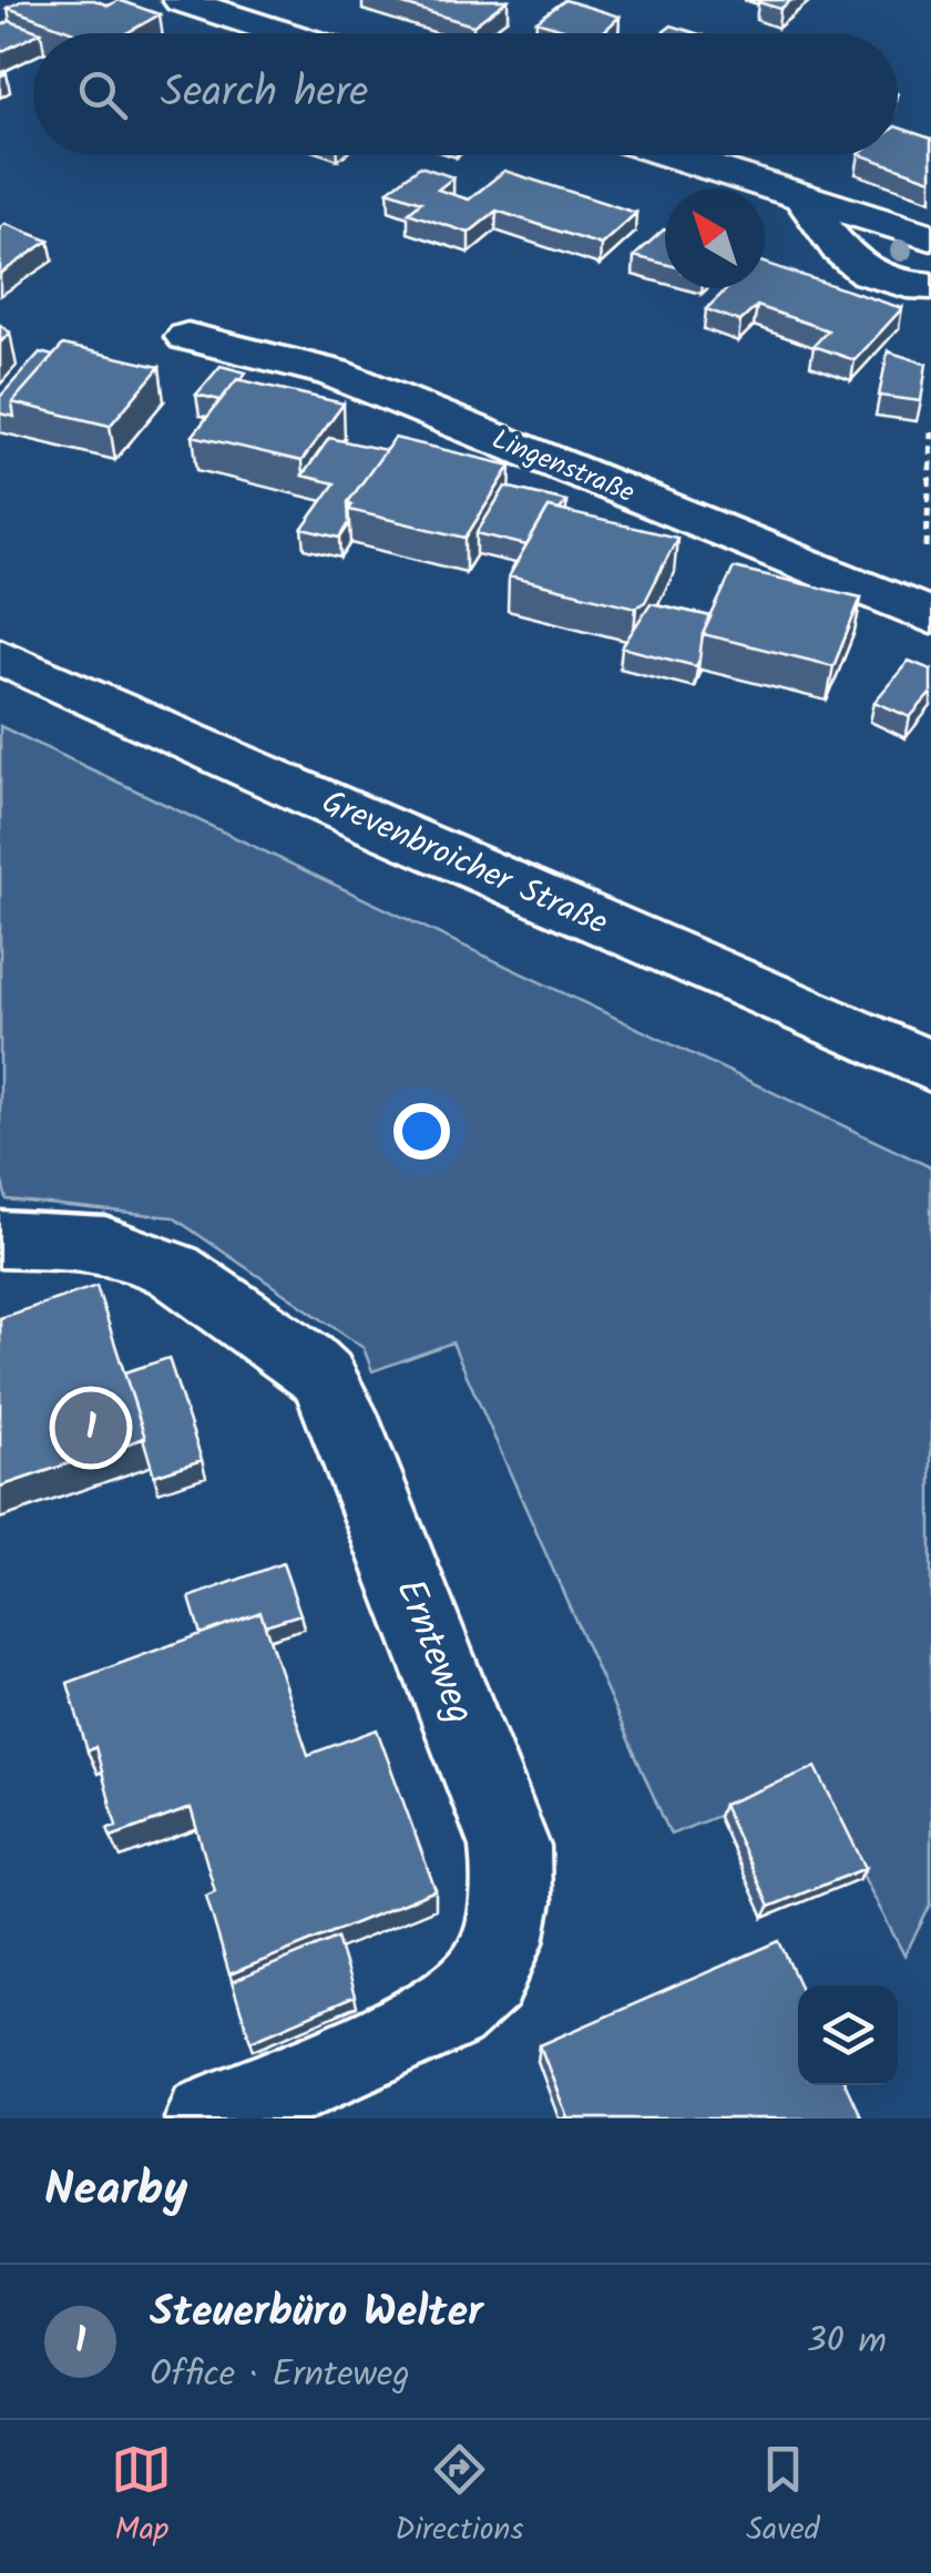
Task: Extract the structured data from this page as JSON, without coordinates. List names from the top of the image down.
{
  "streets": {
    "street": ["Lingenstraße", "Grevenbroicher Straße", "Ernteweg"]
  },
  "north": "top left",
  "page": {
    "search": "Search here",
    "pins": "1",
    "heading": "Nearby",
    "list": [
      {
        "mark": "1",
        "name": "Steuerbüro Welter",
        "note": "Office · Ernteweg",
        "value": "30 m"
      }
    ],
    "nav": ["Map", "Directions", "Saved"]
  }
}
